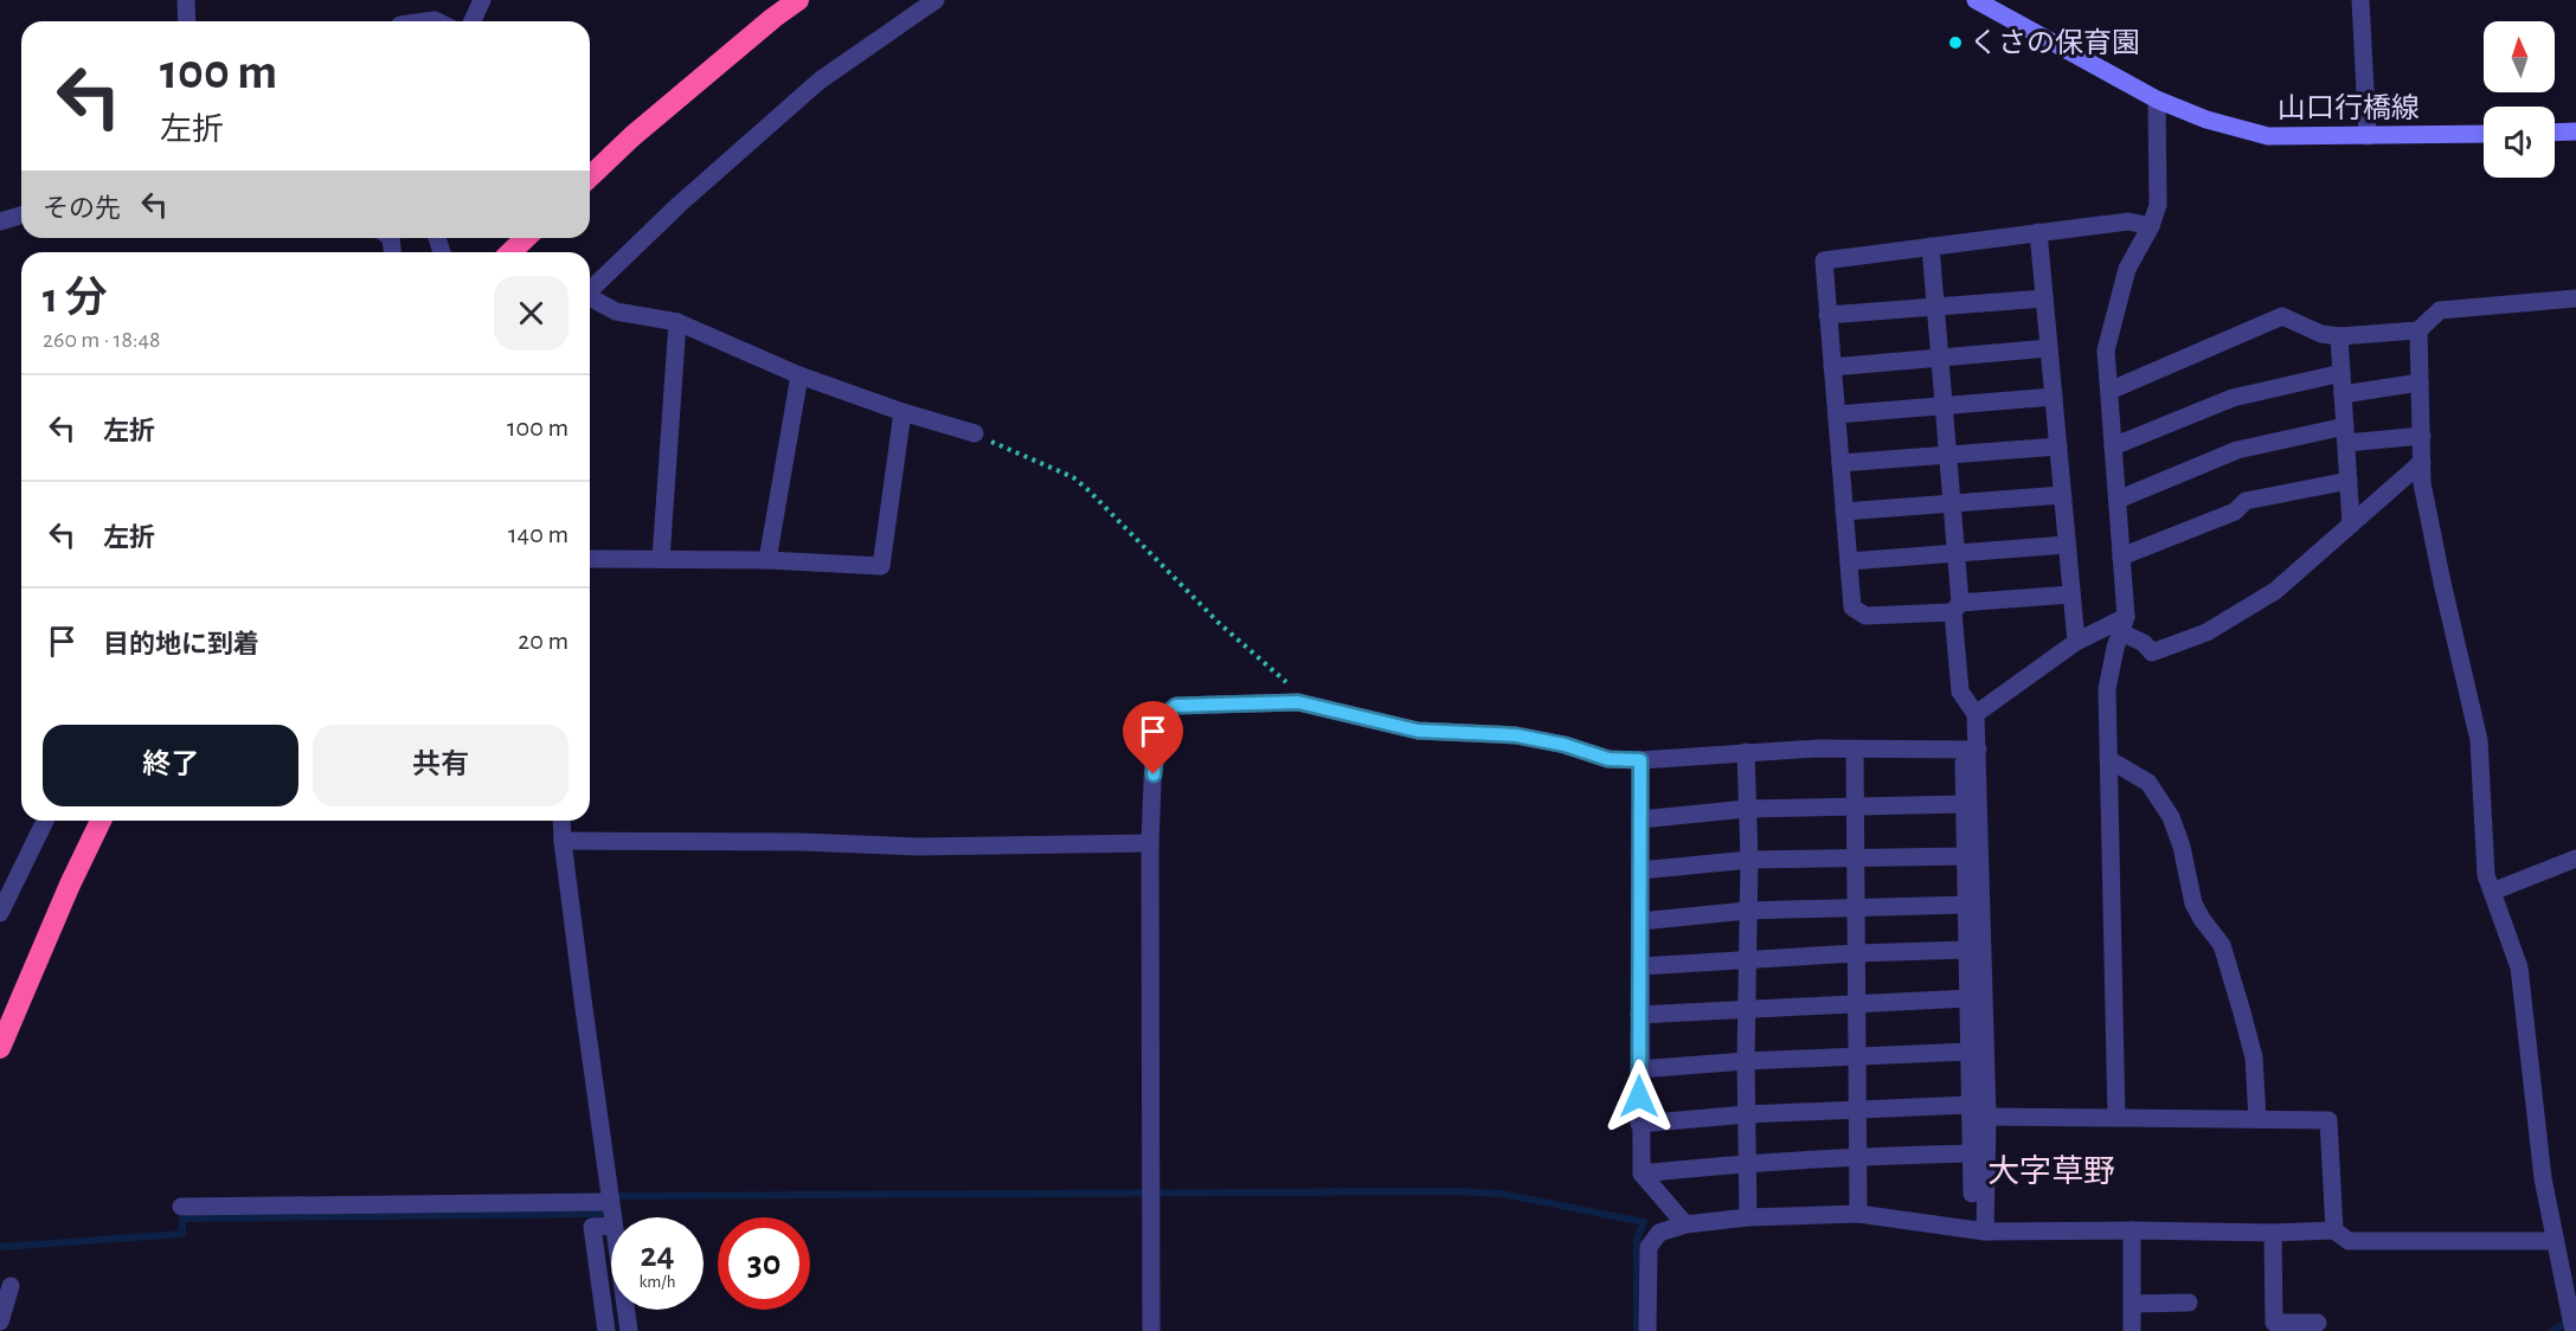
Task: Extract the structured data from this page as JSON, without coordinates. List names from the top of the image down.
{
  "streets": {
    "main road": ["山口行橋線"]
  },
  "districts": ["大字草野"],
  "places": ["くさの保育園"],
  "north": "top",
  "page": {
    "turn": ["100 m", "左折"],
    "then": "その先",
    "heading": ["1 分", "260 m · 18:48"],
    "list": [
      {
        "name": "左折",
        "value": "100 m"
      },
      {
        "name": "左折",
        "value": "140 m"
      },
      {
        "name": "目的地に到着",
        "value": "20 m"
      }
    ],
    "buttons": ["終了", "共有"],
    "speed": "24 km/h",
    "limit": "30"
  }
}
